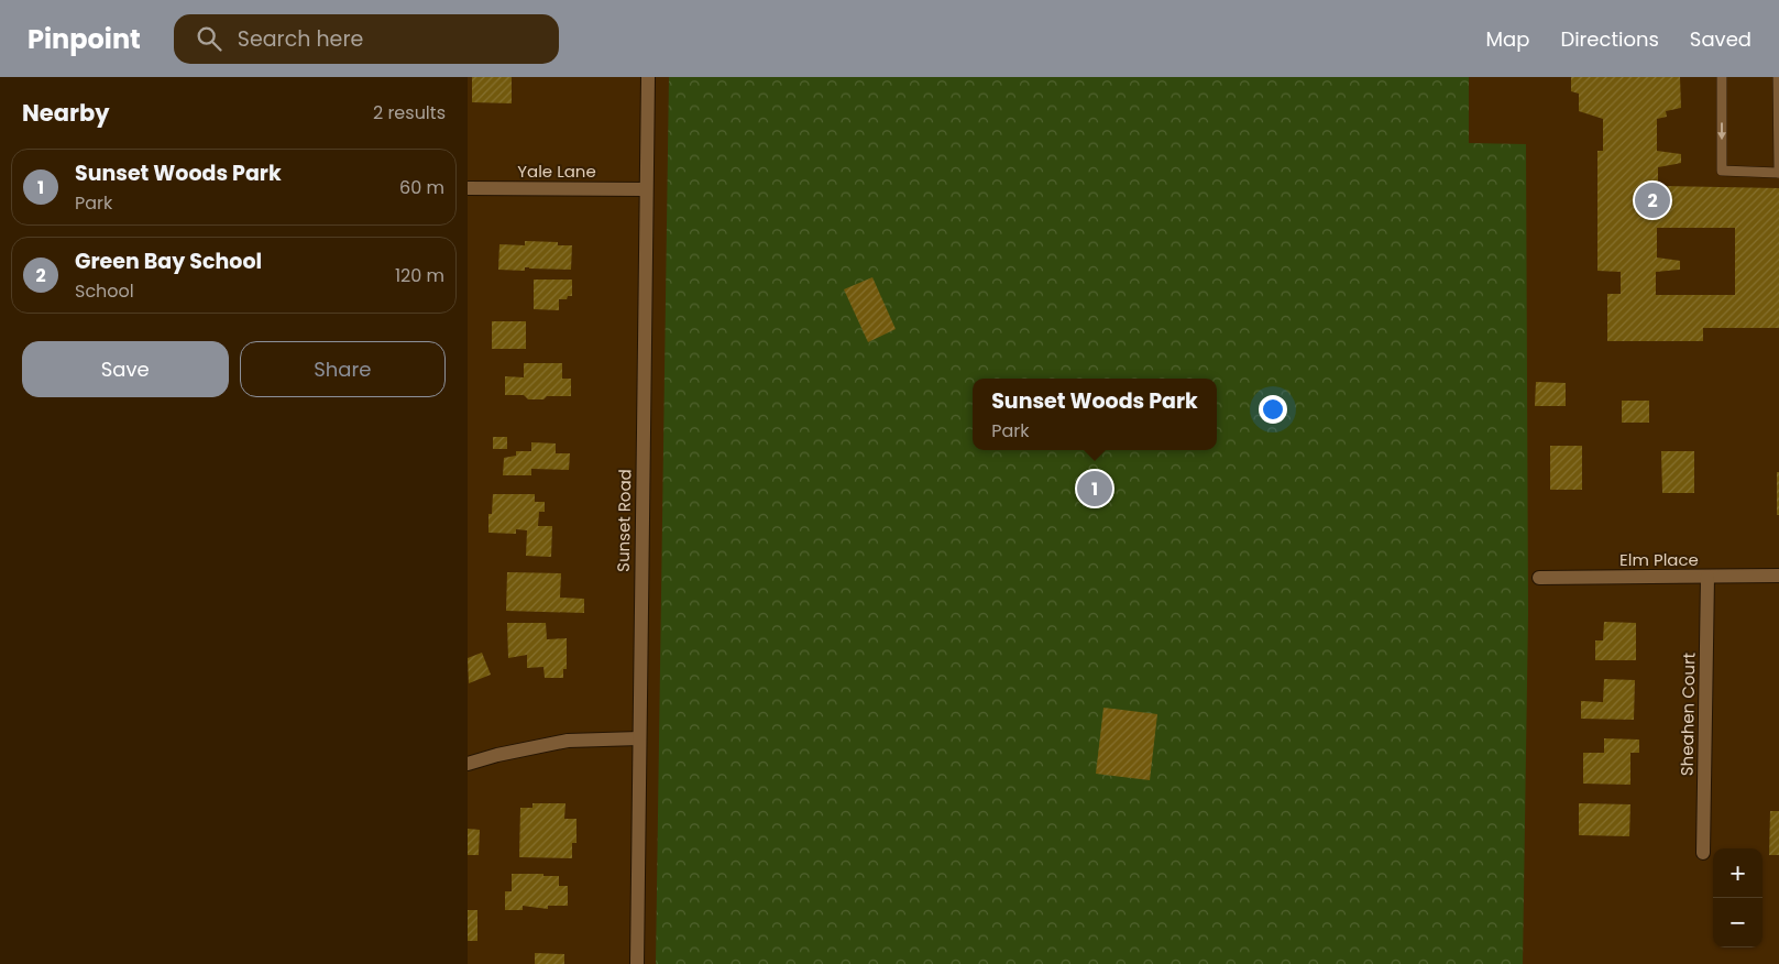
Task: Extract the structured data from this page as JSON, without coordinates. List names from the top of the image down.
{
  "streets": {
    "street": [
      "Yale Lane",
      "Sunset Road",
      "Elm Place",
      "Sheahen Court"
    ]
  },
  "crossings": [
    ["Yale Lane", "Sunset Road"],
    ["Elm Place", "Sheahen Court"]
  ],
  "page": {
    "header": "Pinpoint",
    "search": "Search here",
    "nav": ["Map", "Directions", "Saved"],
    "heading": ["Nearby", "2 results"],
    "list": [
      {
        "mark": "1",
        "name": "Sunset Woods Park",
        "note": "Park",
        "value": "60 m"
      },
      {
        "mark": "2",
        "name": "Green Bay School",
        "note": "School",
        "value": "120 m"
      }
    ],
    "pins": ["2", "1"],
    "buttons": ["Save", "Share"],
    "popup": ["Sunset Woods Park", "Park"],
    "map_buttons": ["+", "−"]
  }
}
